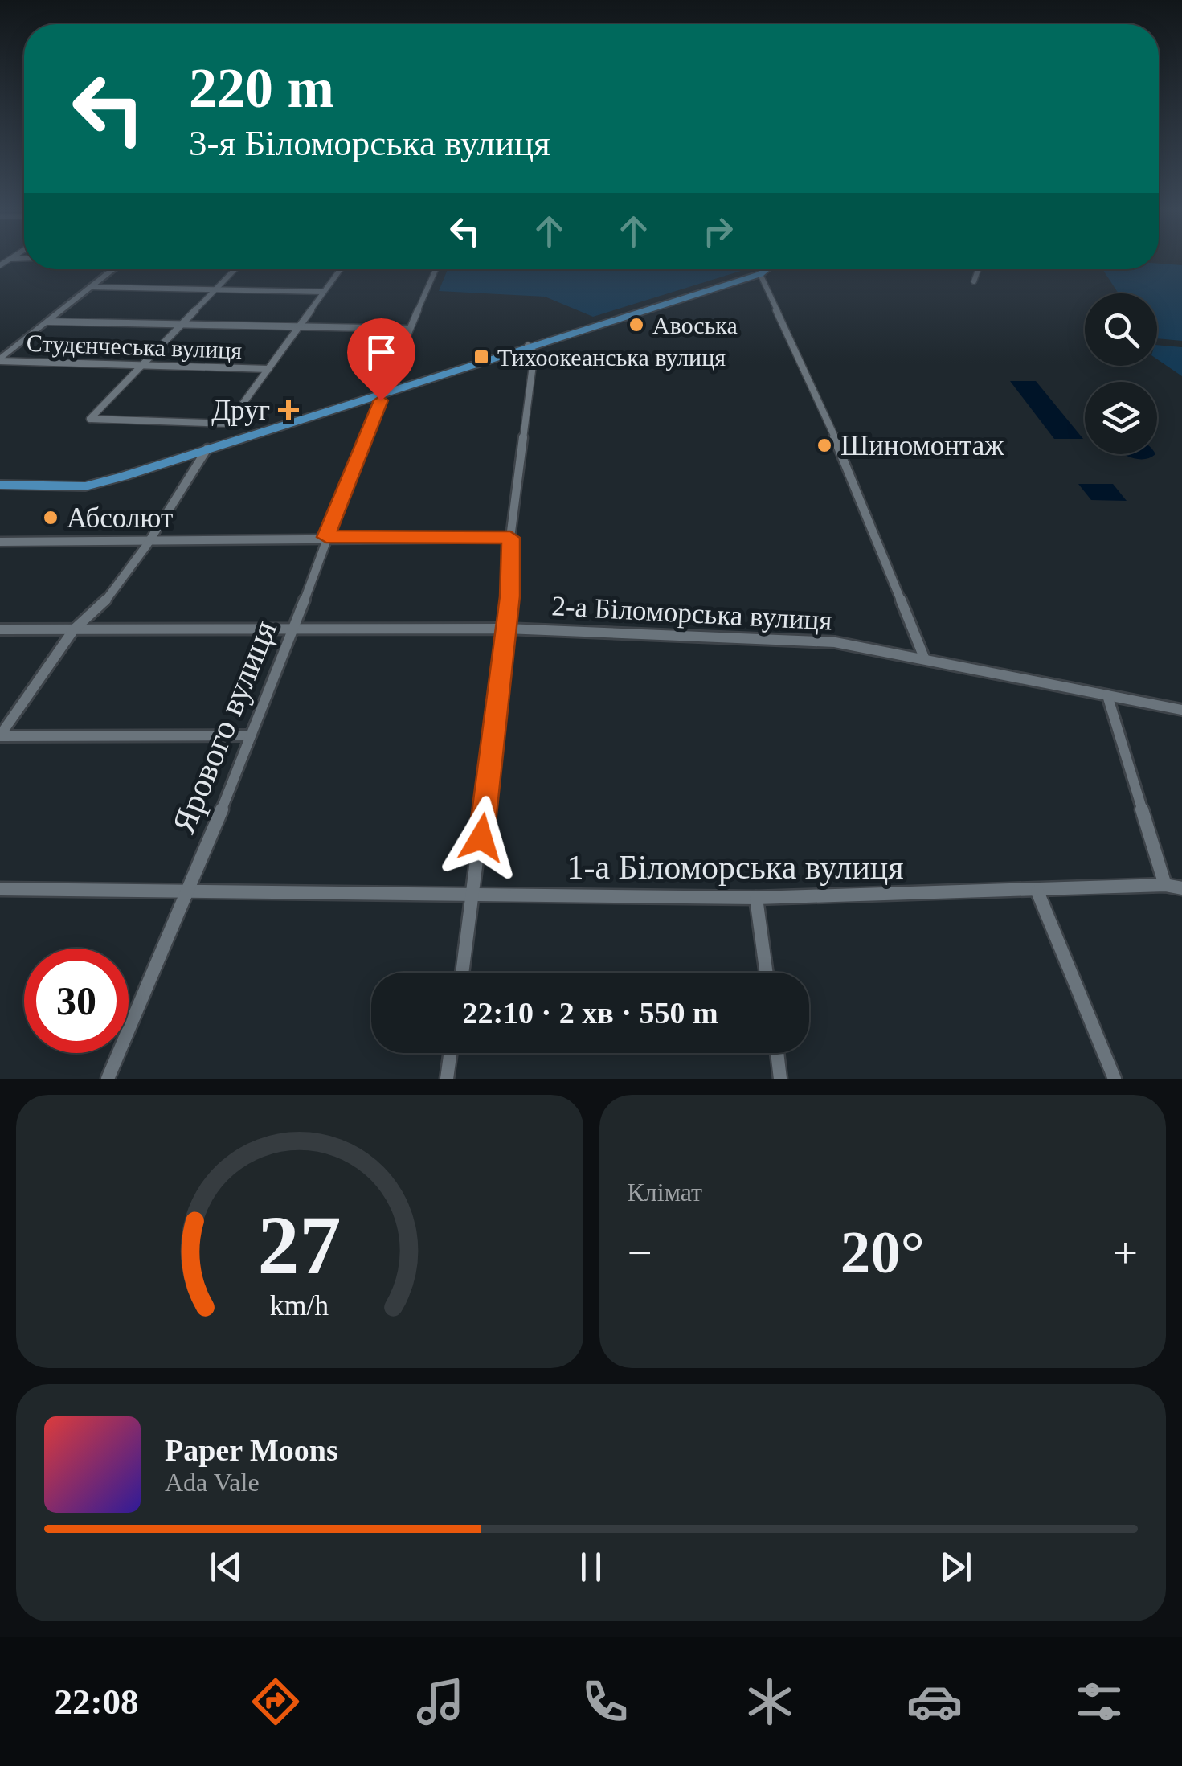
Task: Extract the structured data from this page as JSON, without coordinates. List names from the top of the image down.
{
  "streets": {
    "street": [
      "Студєнчеська вулиця",
      "2-а Біломорська вулиця",
      "Ярового вулиця",
      "1-а Біломорська вулиця"
    ]
  },
  "crossings": [
    ["2-а Біломорська вулиця", "Ярового вулиця"],
    ["Ярового вулиця", "1-а Біломорська вулиця"]
  ],
  "places": {
    "other": ["Авоська", "Шиномонтаж", "Абсолют"],
    "transit": ["Тихоокеанська вулиця"],
    "health": ["Друг"]
  },
  "page": {
    "turn": ["220 m", "3-я Біломорська вулиця"],
    "limit": "30",
    "trip": "22:10 · 2 хв · 550 m",
    "tile": "Клімат",
    "heat": ["−", "20°", "+"],
    "song": ["Paper Moons", "Ada Vale"],
    "tabs": "22:08",
    "gauge": ["27", "km/h"]
  }
}
